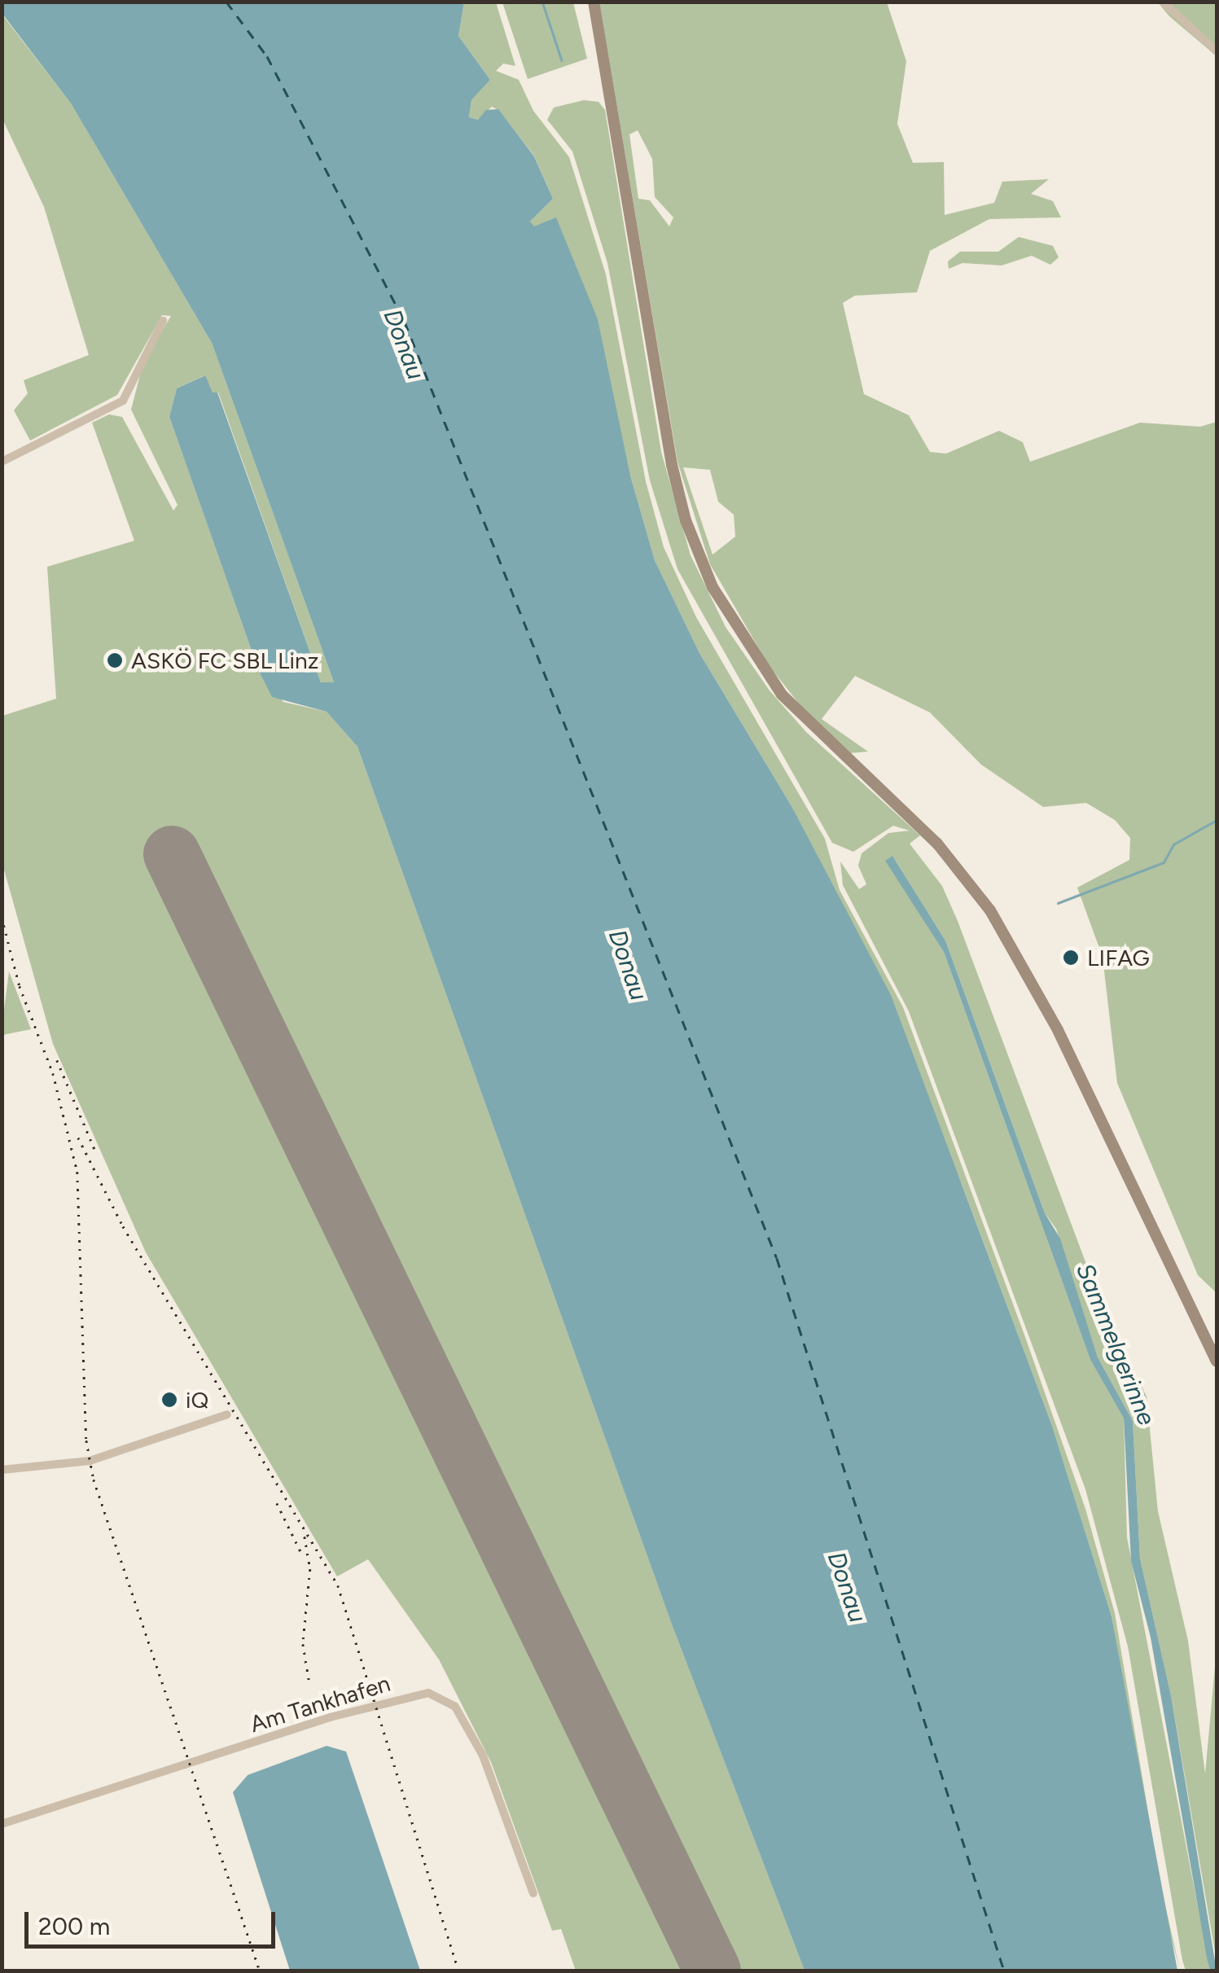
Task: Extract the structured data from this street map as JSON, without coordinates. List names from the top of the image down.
{
  "streets": {
    "street": ["Am Tankhafen"]
  },
  "water": ["Donau", "Sammelgerinne"],
  "places": ["ASKÖ FC SBL Linz", "LIFAG", "iQ"],
  "scale_bar": "200 m"
}
